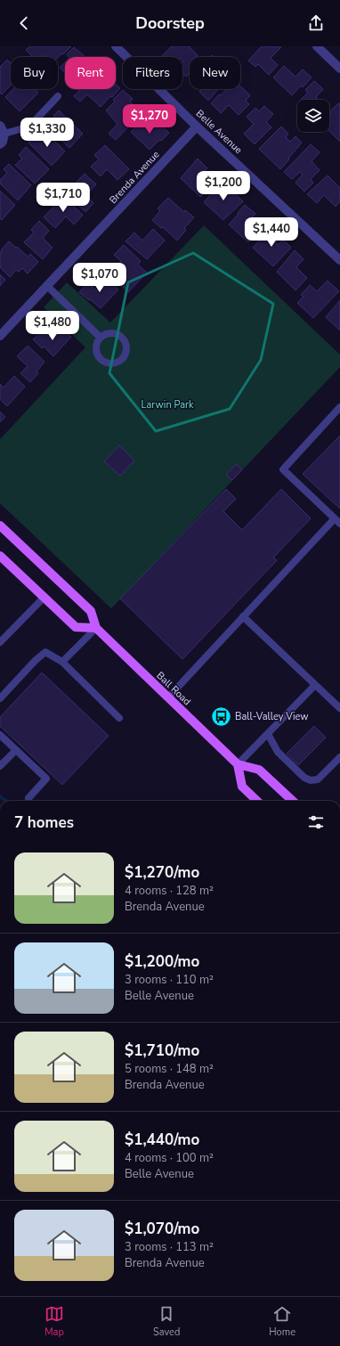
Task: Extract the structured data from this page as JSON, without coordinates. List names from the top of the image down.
{
  "streets": {
    "main road": ["Ball Road"],
    "street": ["Belle Avenue", "Brenda Avenue"]
  },
  "crossings": [
    ["Belle Avenue", "Brenda Avenue"]
  ],
  "parks": ["Larwin Park"],
  "places": {
    "bus stop": ["Ball-Valley View"]
  },
  "page": {
    "header": "Doorstep",
    "chip": [
      "Buy",
      "Rent",
      "Filters",
      "New"
    ],
    "price": [
      "$1,270",
      "$1,330",
      "$1,200",
      "$1,710",
      "$1,440",
      "$1,070",
      "$1,480"
    ],
    "heading": "7 homes",
    "list": [
      {
        "name": "$1,270/mo",
        "note": "4 rooms · 128 m² · Brenda Avenue"
      },
      {
        "name": "$1,200/mo",
        "note": "3 rooms · 110 m² · Belle Avenue"
      },
      {
        "name": "$1,710/mo",
        "note": "5 rooms · 148 m² · Brenda Avenue"
      },
      {
        "name": "$1,440/mo",
        "note": "4 rooms · 100 m² · Belle Avenue"
      },
      {
        "name": "$1,070/mo",
        "note": "3 rooms · 113 m² · Brenda Avenue"
      }
    ],
    "tabs": ["Map", "Saved", "Home"]
  }
}
